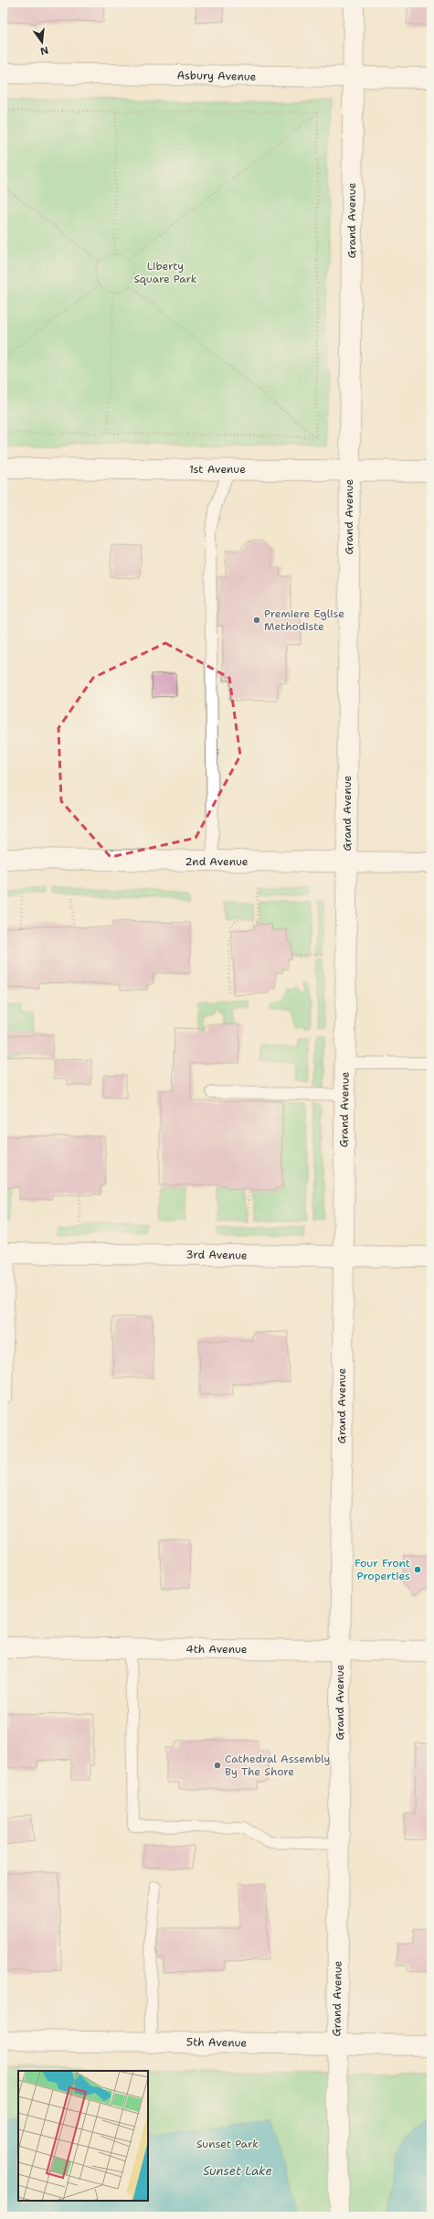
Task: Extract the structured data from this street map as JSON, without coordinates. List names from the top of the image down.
{
  "streets": {
    "street": [
      "Asbury Avenue",
      "Grand Avenue",
      "1st Avenue",
      "2nd Avenue",
      "3rd Avenue",
      "4th Avenue",
      "5th Avenue"
    ]
  },
  "crossings": [
    ["Asbury Avenue", "Grand Avenue"],
    ["Grand Avenue", "1st Avenue"],
    ["Grand Avenue", "2nd Avenue"],
    ["Grand Avenue", "3rd Avenue"],
    ["Grand Avenue", "4th Avenue"],
    ["Grand Avenue", "5th Avenue"]
  ],
  "water": ["Sunset Lake"],
  "parks": ["Liberty Square Park", "Sunset Park"],
  "places": ["Premiere Eglise Methodiste", "Four Front Properties", "Cathedral Assembly By The Shore"],
  "north": "bottom"
}
